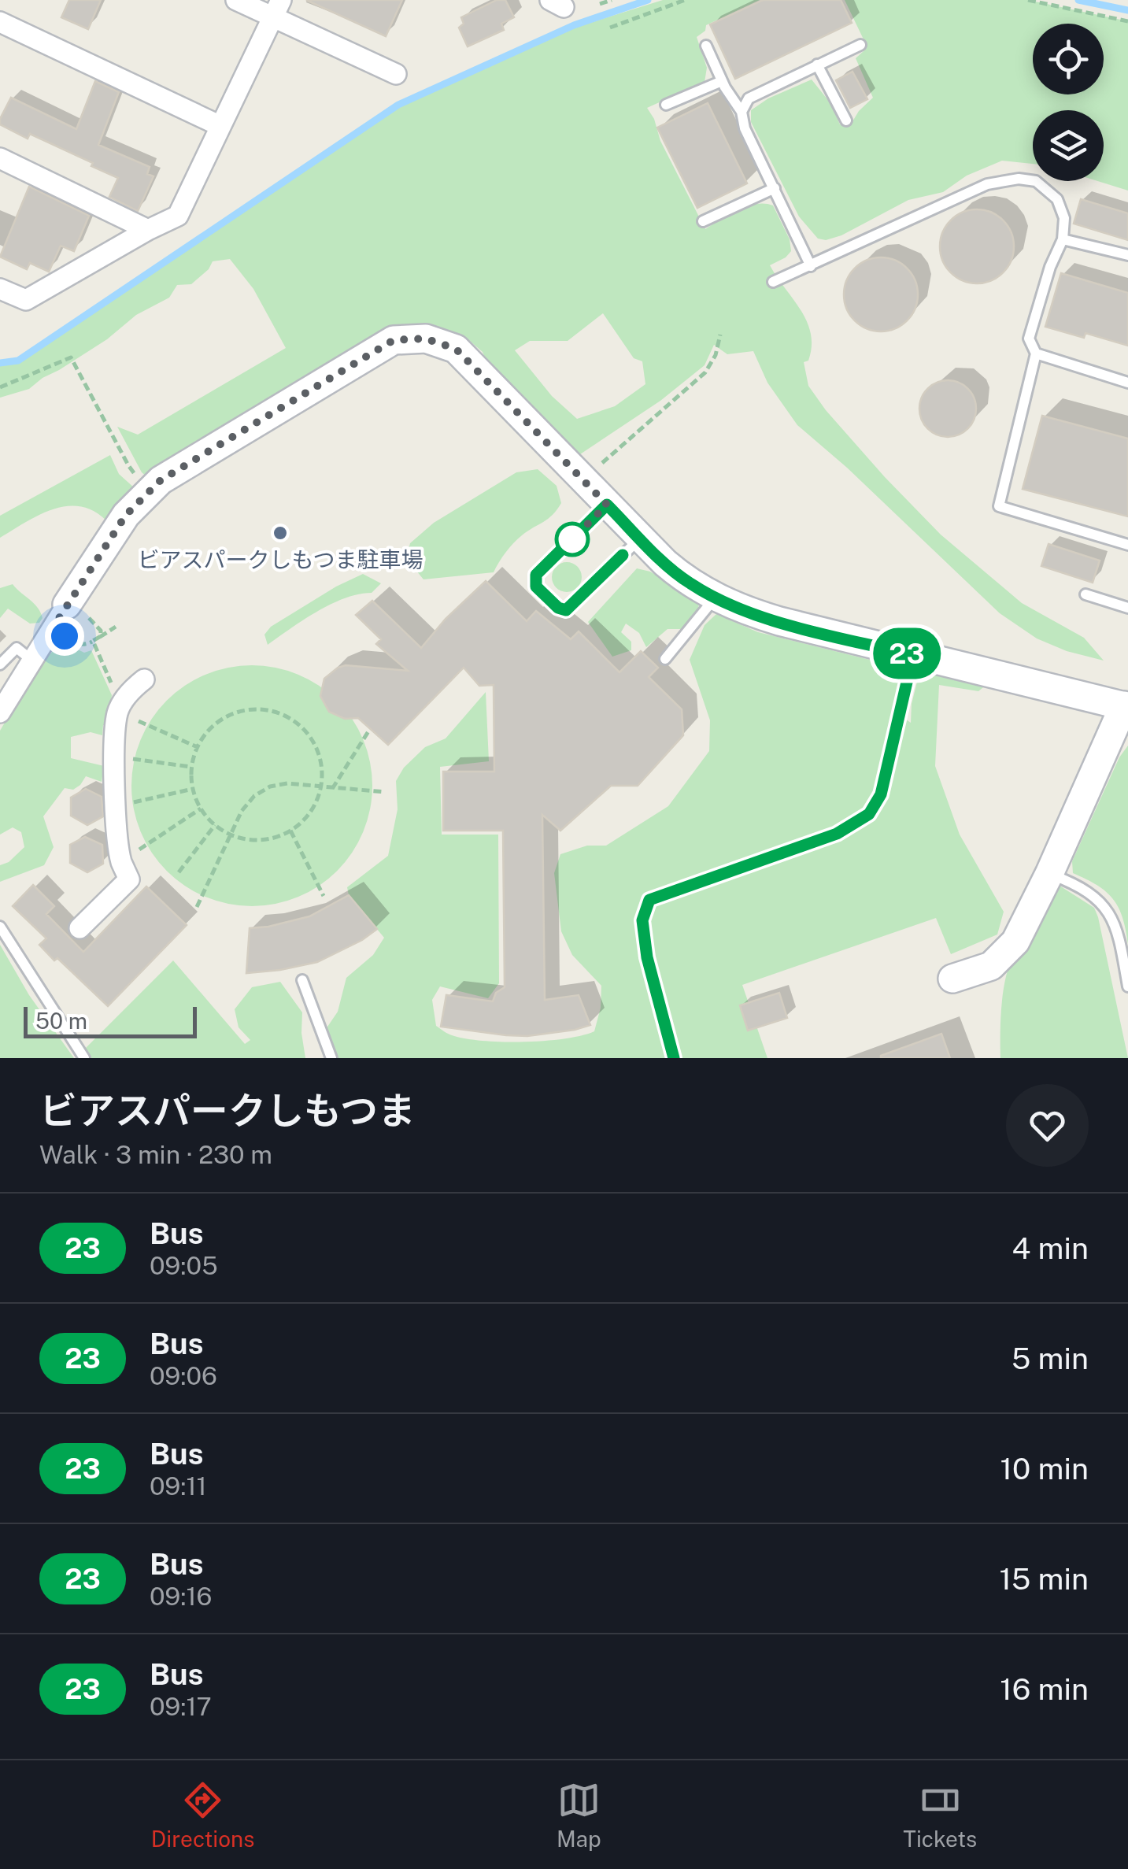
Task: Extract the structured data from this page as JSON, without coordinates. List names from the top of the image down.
{
  "places": ["ビアスパークしもつま駐車場"],
  "lines": ["bus line 23"],
  "scale_bar": "50 m",
  "page": {
    "on_map": "23",
    "scale": "50 m",
    "heading": ["ビアスパークしもつま", "Walk · 3 min · 230 m"],
    "list": [
      {
        "mark": "23",
        "name": "Bus",
        "note": "09:05",
        "value": "4 min"
      },
      {
        "mark": "23",
        "name": "Bus",
        "note": "09:06",
        "value": "5 min"
      },
      {
        "mark": "23",
        "name": "Bus",
        "note": "09:11",
        "value": "10 min"
      },
      {
        "mark": "23",
        "name": "Bus",
        "note": "09:16",
        "value": "15 min"
      },
      {
        "mark": "23",
        "name": "Bus",
        "note": "09:17",
        "value": "16 min"
      }
    ],
    "tabs": ["Directions", "Map", "Tickets"]
  }
}
